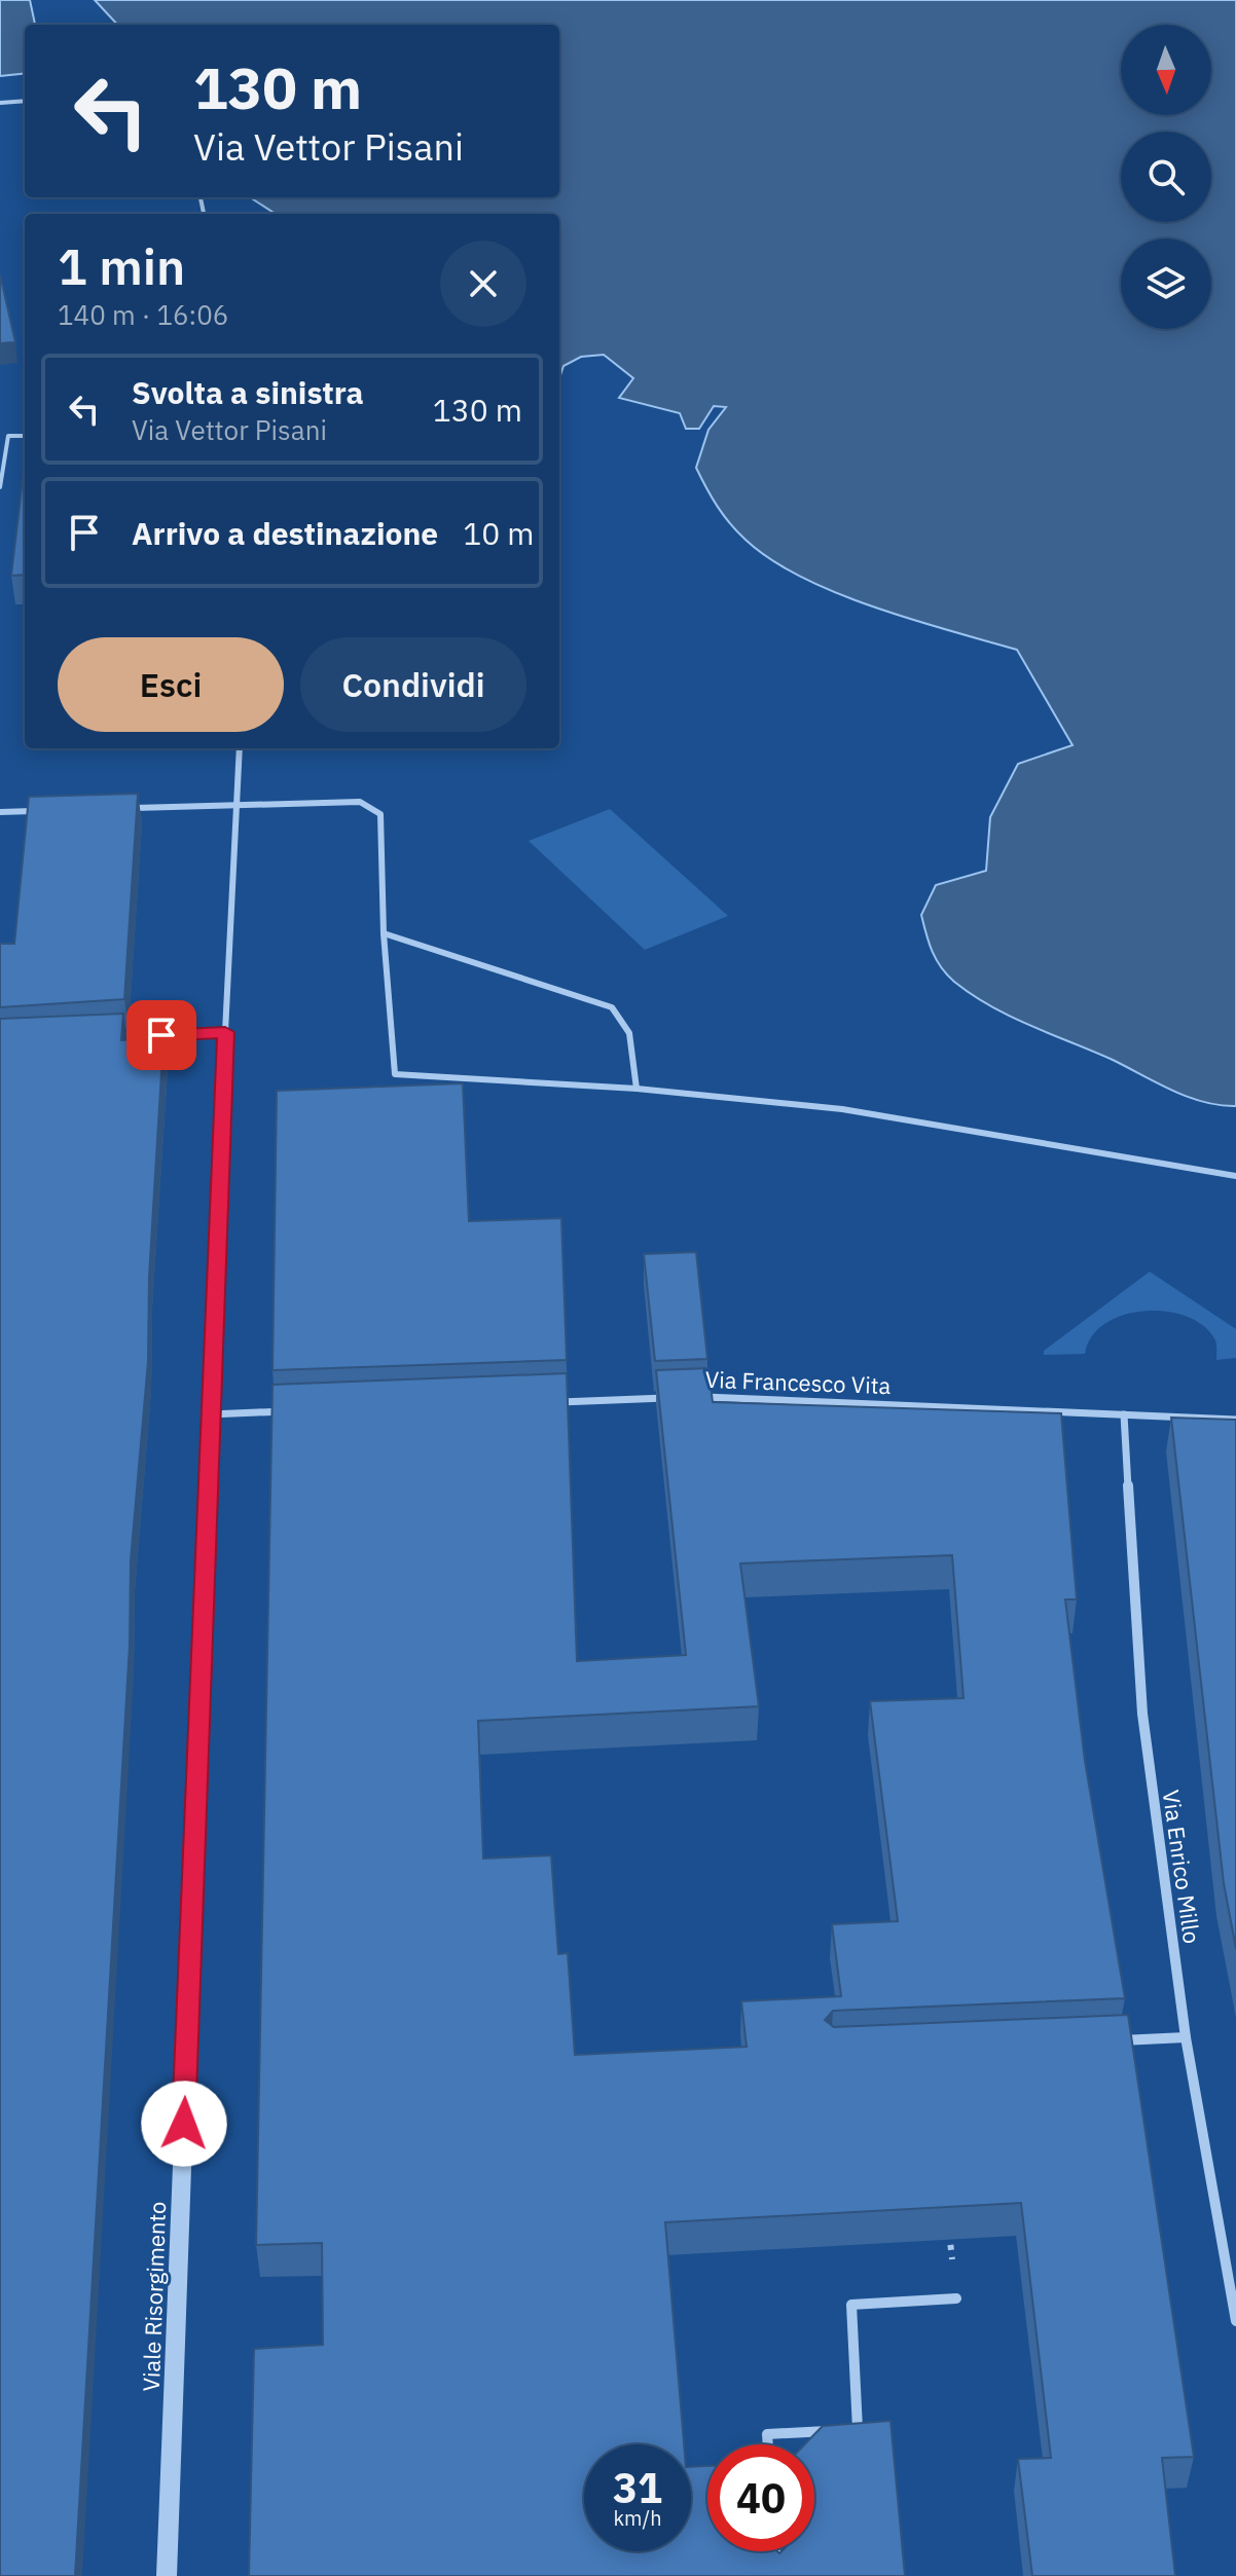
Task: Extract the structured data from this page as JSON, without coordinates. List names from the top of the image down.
{
  "streets": {
    "street": ["Via Francesco Vita", "Via Enrico Millo", "Viale Risorgimento"]
  },
  "crossings": [
    ["Via Francesco Vita", "Via Enrico Millo"]
  ],
  "north": "bottom",
  "page": {
    "turn": ["130 m", "Via Vettor Pisani"],
    "heading": ["1 min", "140 m · 16:06"],
    "list": [
      {
        "name": "Svolta a sinistra",
        "note": "Via Vettor Pisani",
        "value": "130 m"
      },
      {
        "name": "Arrivo a destinazione",
        "value": "10 m"
      }
    ],
    "buttons": ["Esci", "Condividi"],
    "speed": "31 km/h",
    "limit": "40"
  }
}
